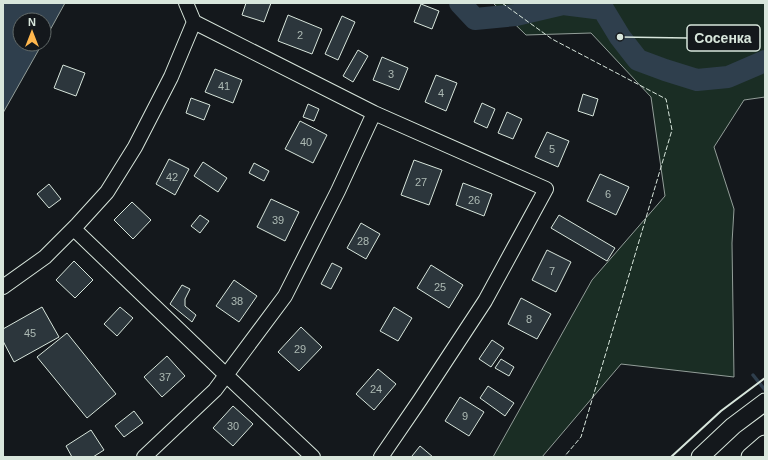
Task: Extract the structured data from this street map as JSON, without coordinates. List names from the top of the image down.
{
  "places": ["Сосенка"],
  "house_numbers": [
    "2",
    "3",
    "41",
    "4",
    "40",
    "5",
    "42",
    "27",
    "6",
    "26",
    "39",
    "28",
    "7",
    "25",
    "38",
    "8",
    "45",
    "29",
    "37",
    "24",
    "9",
    "30"
  ],
  "north": "top"
}
